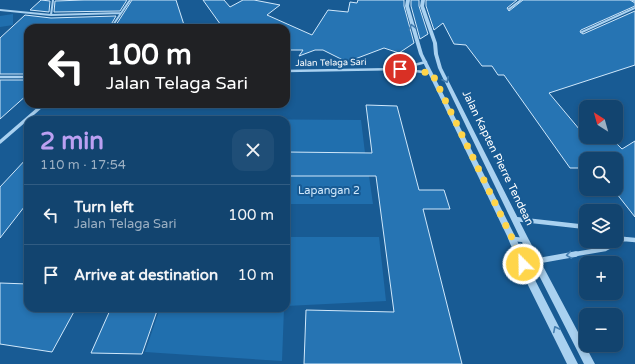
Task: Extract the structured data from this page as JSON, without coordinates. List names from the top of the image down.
{
  "streets": {
    "street": ["Jalan Telaga Sari", "Jalan Kapten Pierre Tendean"]
  },
  "crossings": [
    ["Jalan Telaga Sari", "Jalan Kapten Pierre Tendean"]
  ],
  "parks": ["Lapangan 2"],
  "north": "top left",
  "page": {
    "turn": ["100 m", "Jalan Telaga Sari"],
    "map_buttons": ["+", "−"],
    "heading": ["2 min", "110 m · 17:54"],
    "list": [
      {
        "name": "Turn left",
        "note": "Jalan Telaga Sari",
        "value": "100 m"
      },
      {
        "name": "Arrive at destination",
        "value": "10 m"
      }
    ]
  }
}
